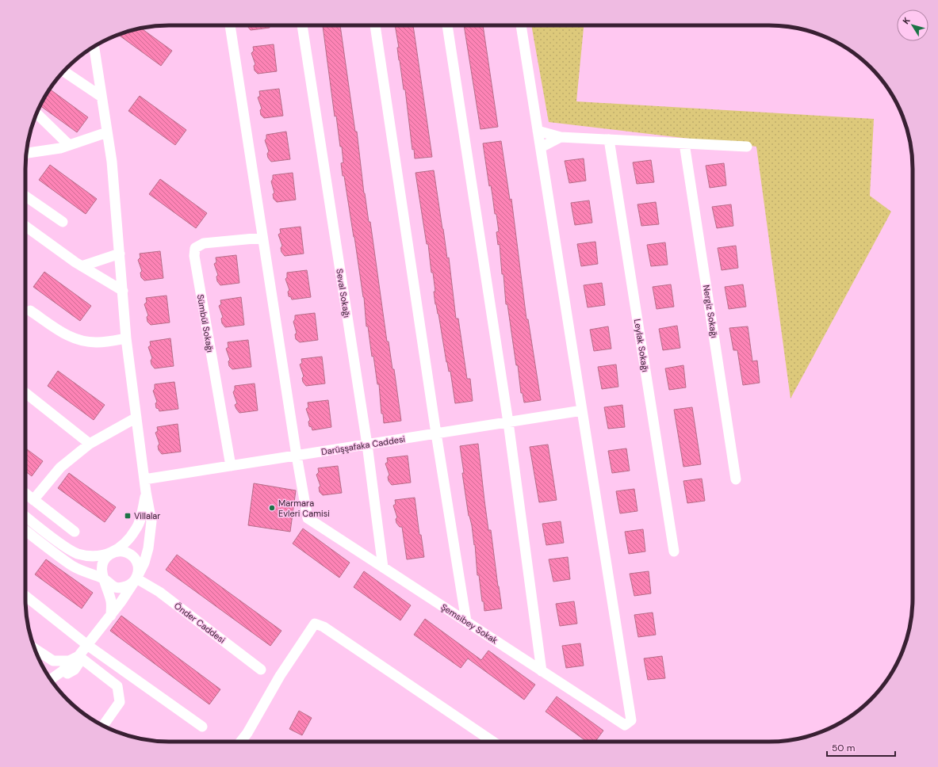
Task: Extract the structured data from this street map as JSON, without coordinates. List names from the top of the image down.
{
  "streets": {
    "street": [
      "Seval Sokağı",
      "Nergiz Sokağı",
      "Sümbül Sokağı",
      "Leylak Sokağı",
      "Darüşşafaka Caddesi",
      "Önder Caddesi",
      "Şemsibey Sokak"
    ]
  },
  "crossings": [
    ["Seval Sokağı", "Darüşşafaka Caddesi"],
    ["Seval Sokağı", "Şemsibey Sokak"],
    ["Sümbül Sokağı", "Darüşşafaka Caddesi"],
    ["Darüşşafaka Caddesi", "Şemsibey Sokak"]
  ],
  "places": {
    "other": ["Marmara Evleri Camisi"],
    "transit": ["Villalar"]
  },
  "scale_bar": "50 m",
  "north": "top left"
}
